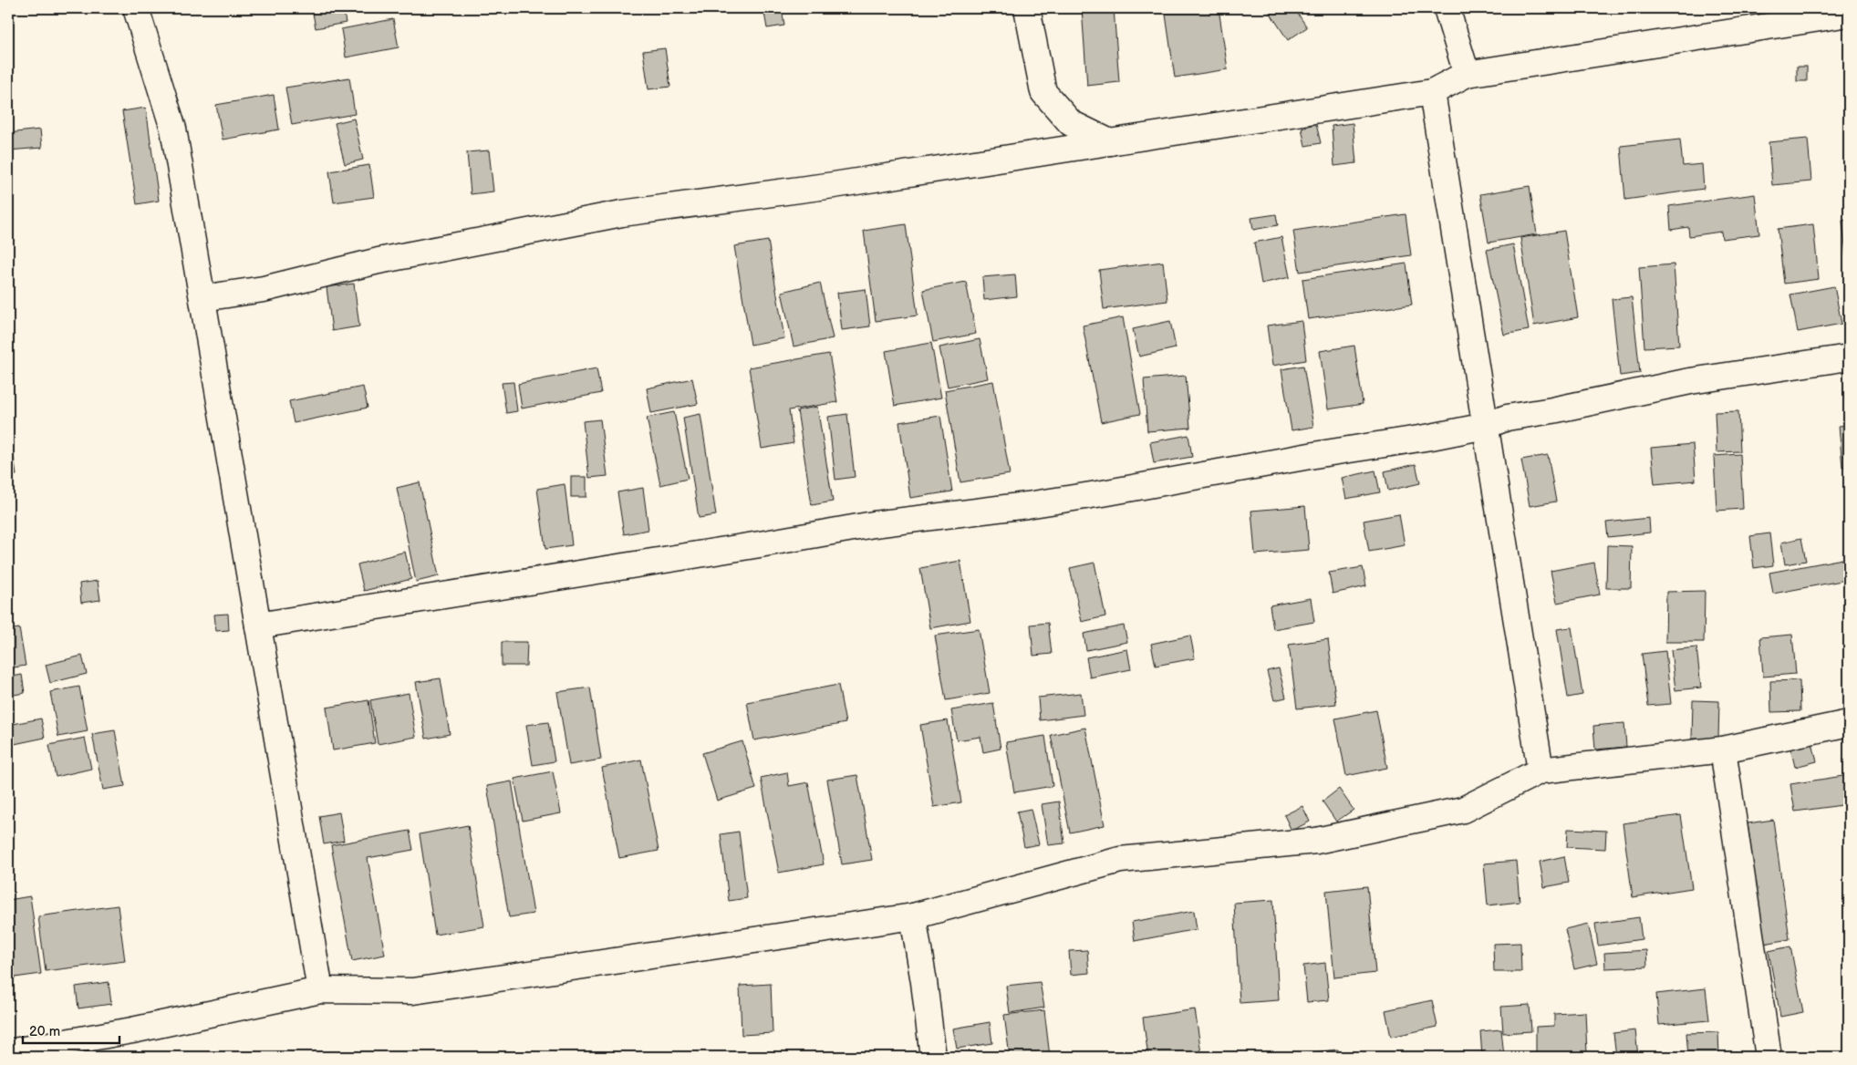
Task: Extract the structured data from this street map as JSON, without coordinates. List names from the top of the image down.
{
  "scale_bar": "20 m"
}
